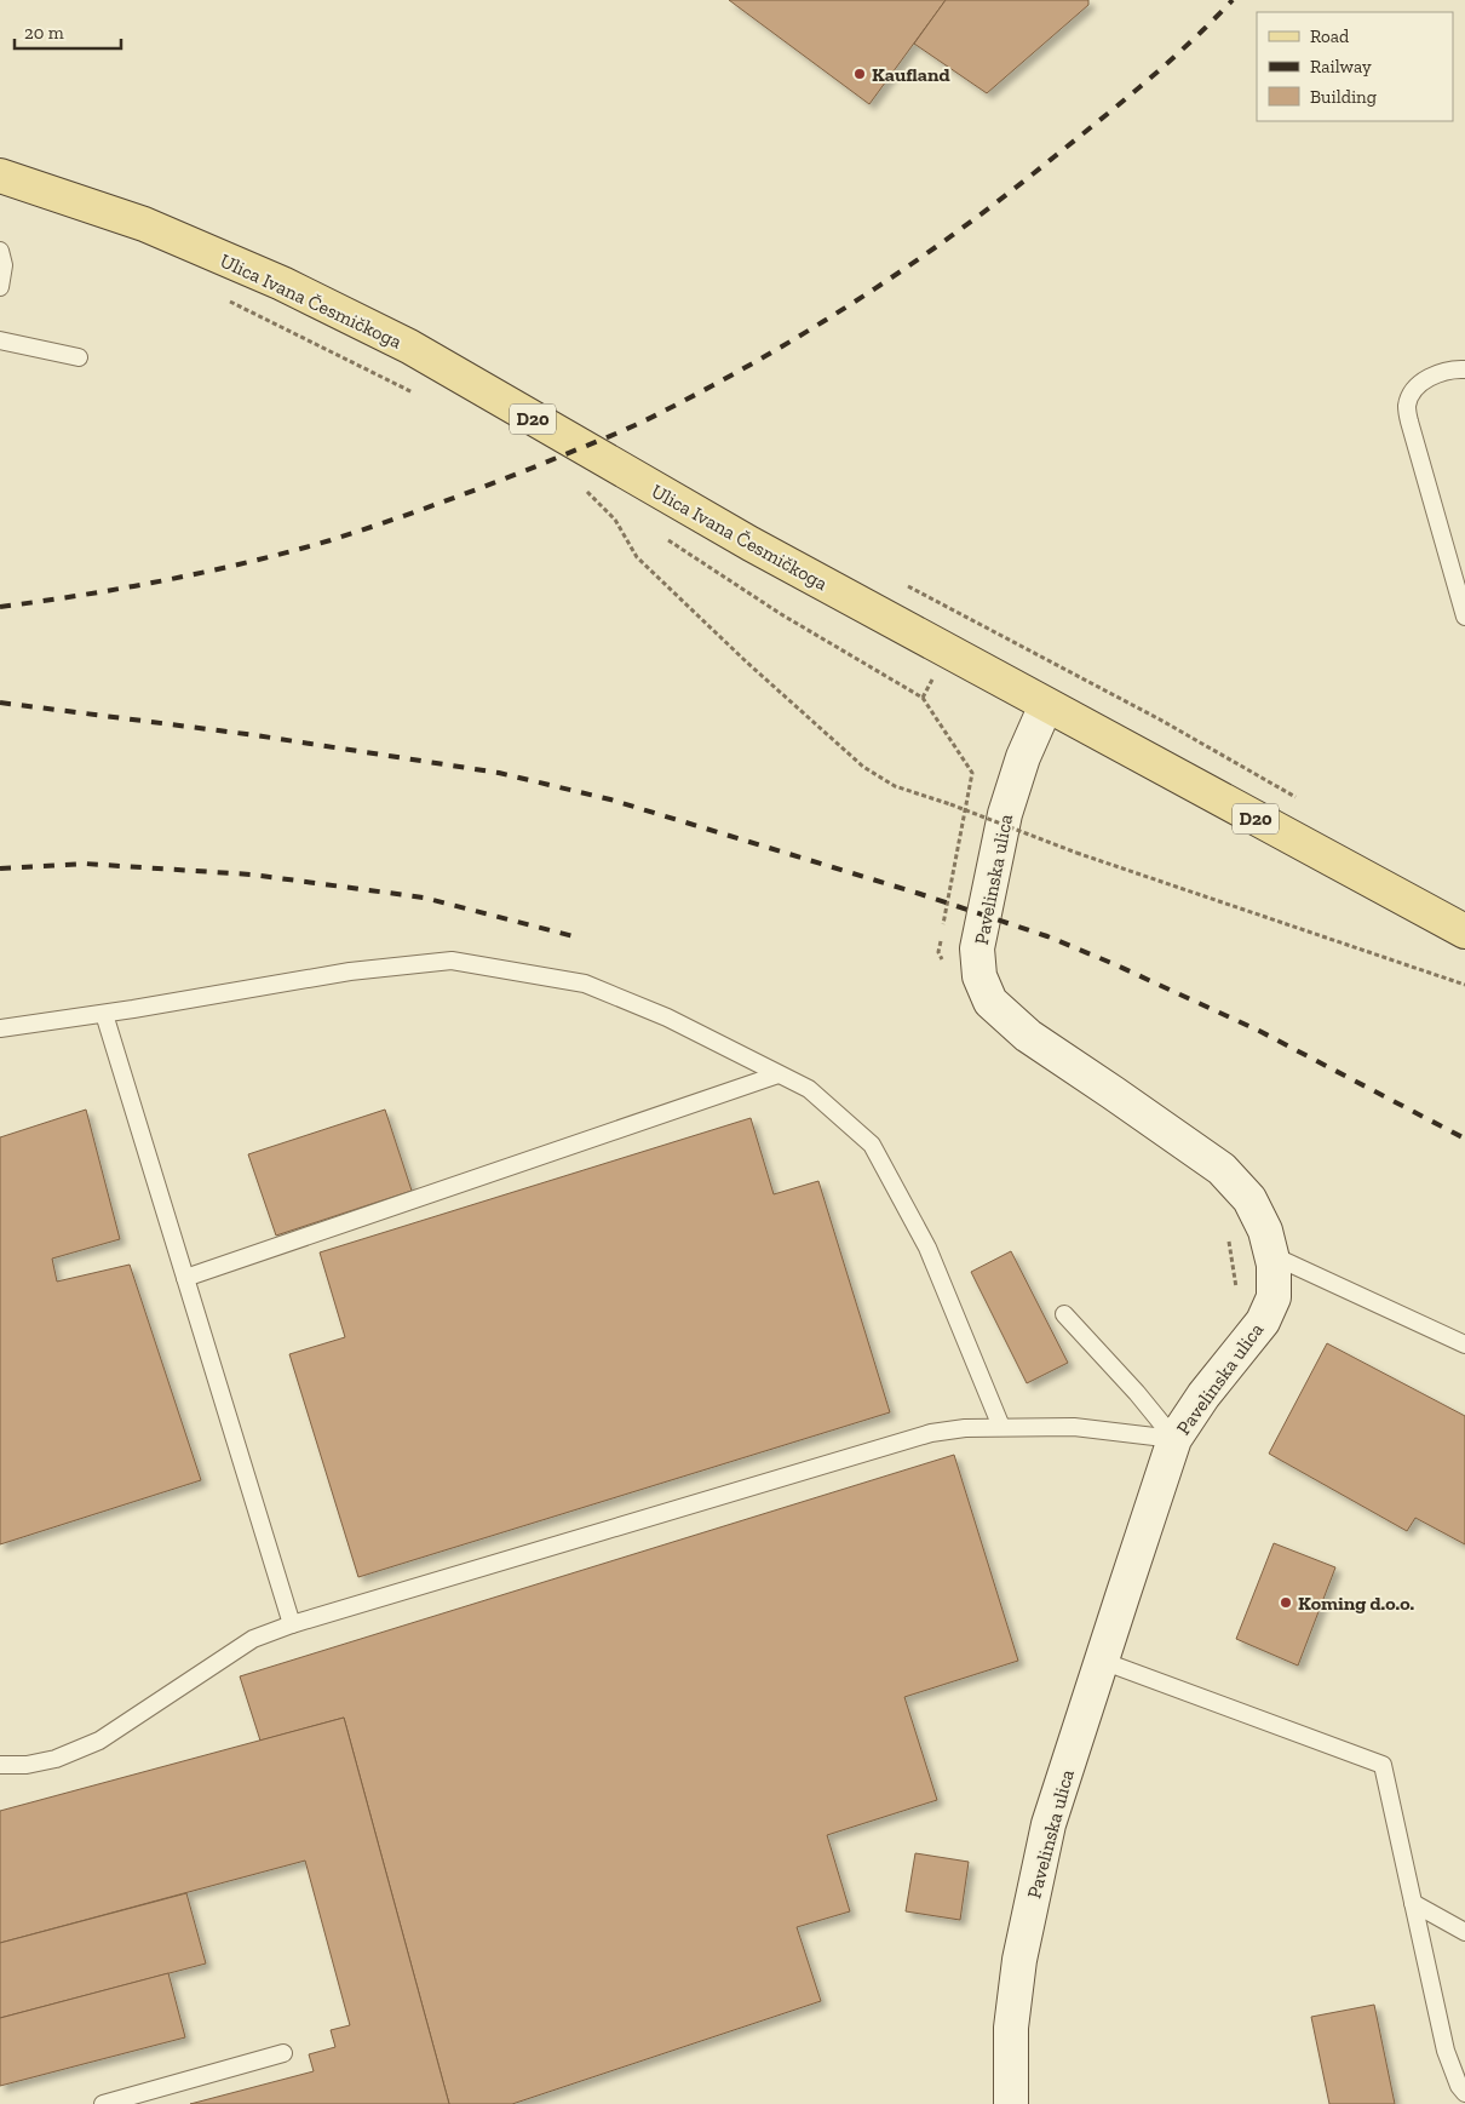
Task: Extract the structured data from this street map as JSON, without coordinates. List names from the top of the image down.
{
  "streets": {
    "main road": ["Ulica Ivana Česmičkoga", "D20", "Pavelinska ulica"]
  },
  "crossings": [
    ["Ulica Ivana Česmičkoga", "Pavelinska ulica"]
  ],
  "places": ["Kaufland", "Koming d.o.o."],
  "legend": ["Road", "Railway", "Building"],
  "scale_bar": "20 m"
}
